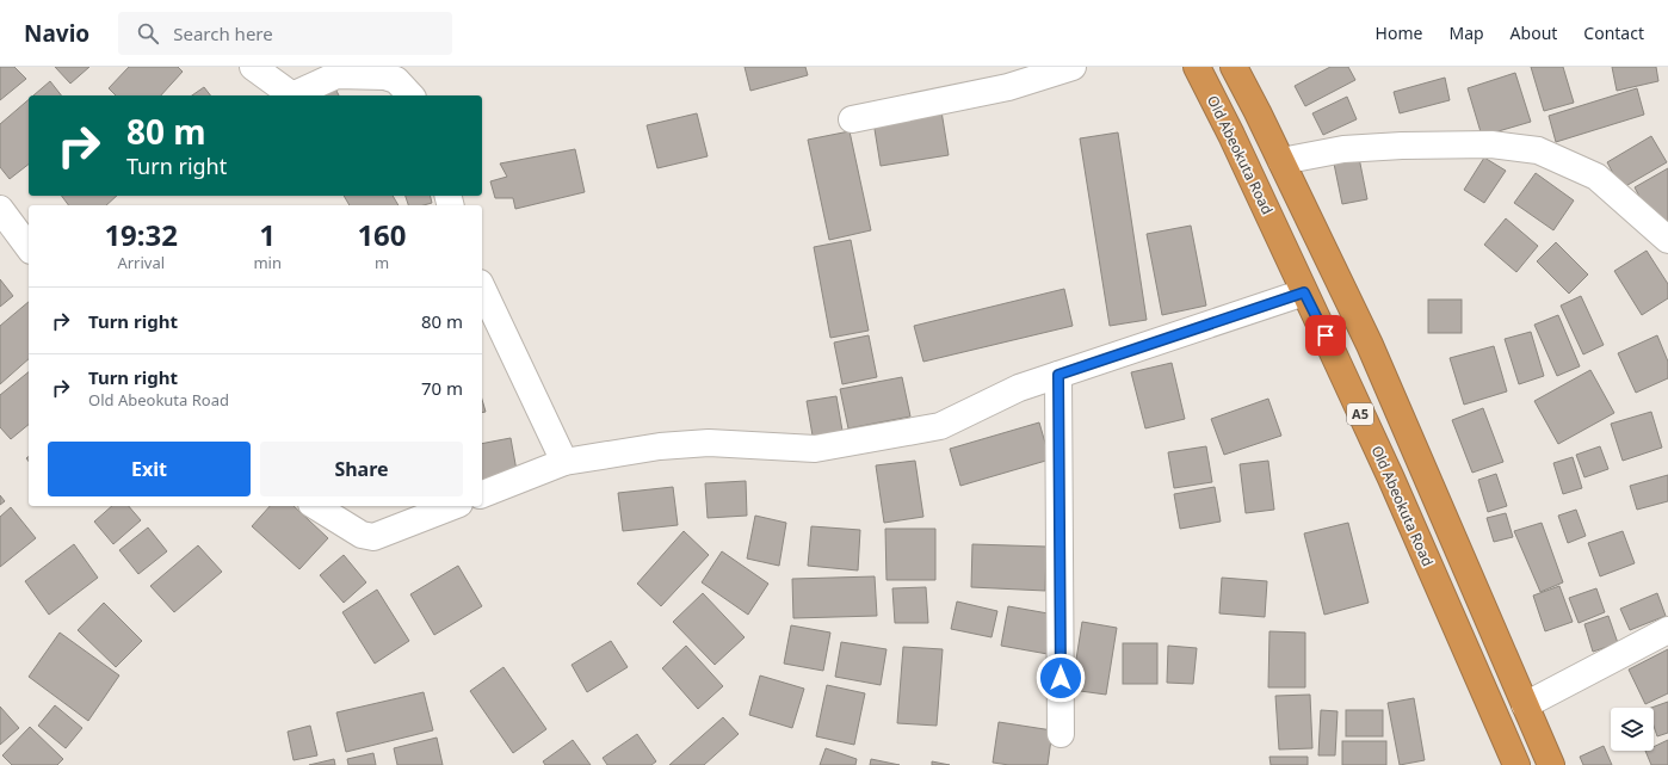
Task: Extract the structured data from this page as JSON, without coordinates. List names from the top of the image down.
{
  "streets": {
    "highway": ["Old Abeokuta Road", "A5"]
  },
  "page": {
    "header": "Navio",
    "search": "Search here",
    "nav": [
      "Home",
      "Map",
      "About",
      "Contact"
    ],
    "turn": ["80 m", "Turn right"],
    "eta": [
      "19:32",
      "Arrival",
      "1",
      "min",
      "160",
      "m"
    ],
    "list": [
      {
        "name": "Turn right",
        "value": "80 m"
      },
      {
        "name": "Turn right",
        "note": "Old Abeokuta Road",
        "value": "70 m"
      }
    ],
    "buttons": ["Exit", "Share"]
  }
}
